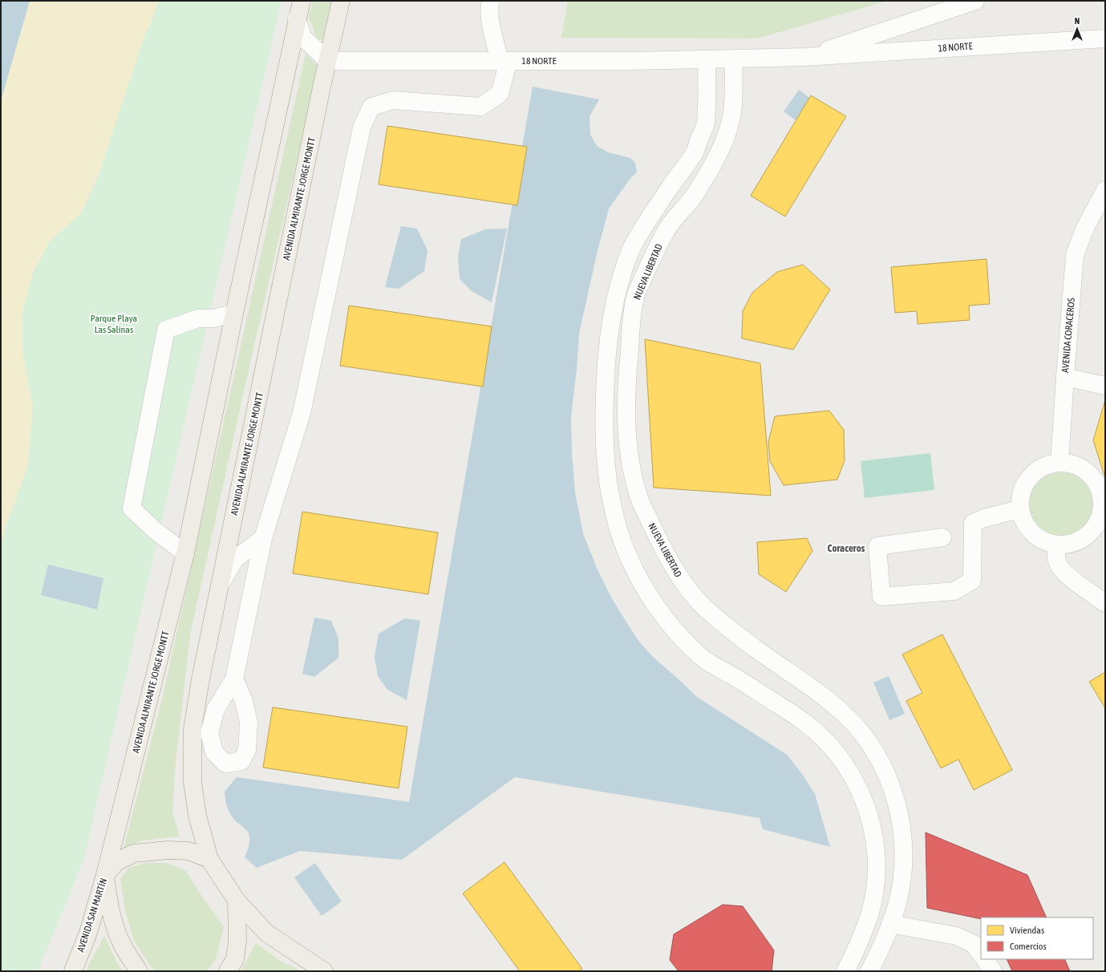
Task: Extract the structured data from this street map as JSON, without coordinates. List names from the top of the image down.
{
  "streets": {
    "main road": ["AVENIDA ALMIRANTE JORGE MONTT", "AVENIDA SAN MARTÍN"],
    "street": ["18 NORTE", "NUEVA LIBERTAD", "AVENIDA CORACEROS"]
  },
  "crossings": [
    ["18 NORTE", "AVENIDA ALMIRANTE JORGE MONTT"],
    ["18 NORTE", "NUEVA LIBERTAD"],
    ["AVENIDA ALMIRANTE JORGE MONTT", "AVENIDA SAN MARTÍN"]
  ],
  "districts": ["Coraceros"],
  "parks": ["Parque Playa Las Salinas"],
  "legend": ["Viviendas", "Comercios"],
  "north": "top"
}
